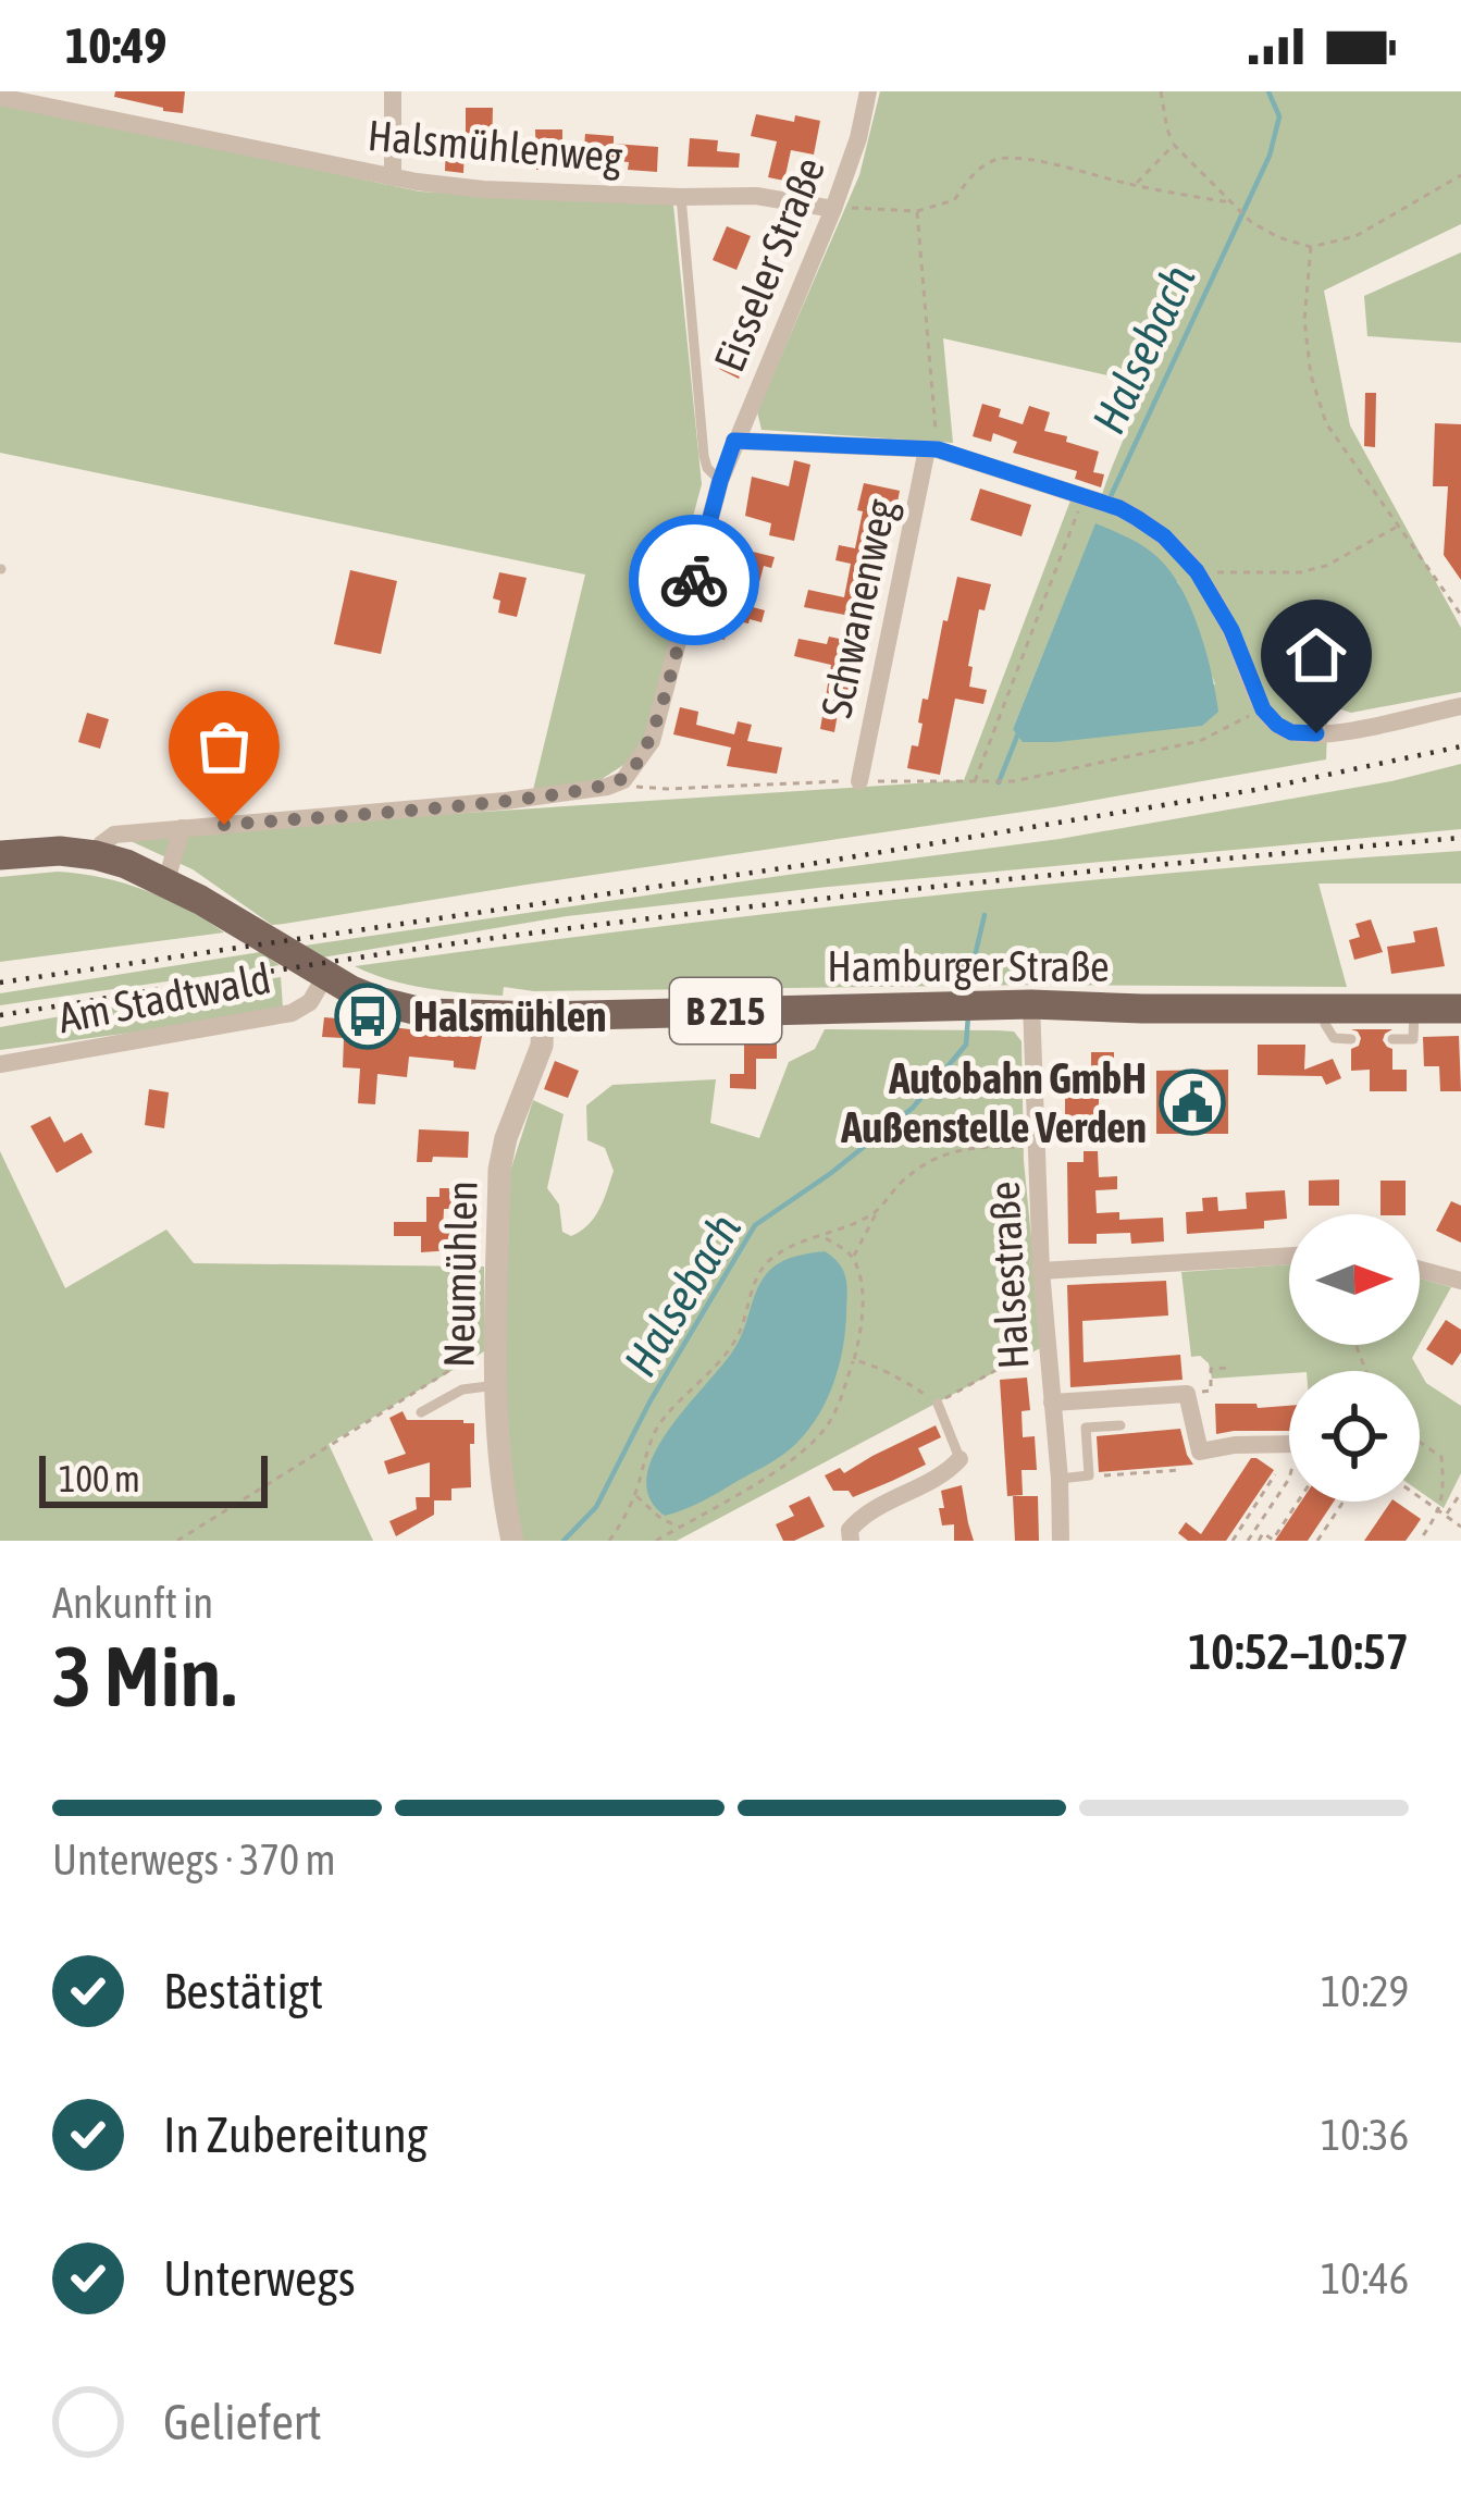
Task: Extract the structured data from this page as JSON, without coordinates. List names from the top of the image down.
{
  "streets": {
    "main road": ["Hamburger Straße", "B 215"],
    "street": [
      "Halsmühlenweg",
      "Eisseler Straße",
      "Schwanenweg",
      "Am Stadtwald",
      "Neumühlen",
      "Halsestraße"
    ]
  },
  "crossings": [
    ["Halsmühlenweg", "Eisseler Straße"],
    ["Hamburger Straße", "Am Stadtwald"],
    ["Hamburger Straße", "B 215"],
    ["Hamburger Straße", "Neumühlen"],
    ["Hamburger Straße", "Halsestraße"],
    ["Am Stadtwald", "B 215"]
  ],
  "water": ["Halsebach"],
  "places": {
    "bus stop": ["Halsmühlen"],
    "public building": ["Autobahn GmbH Außenstelle Verden"]
  },
  "scale_bar": "100 m",
  "north": "right",
  "page": {
    "status": "10:49",
    "scale": "100 m",
    "heading": ["3 Min.", "Ankunft in", "10:52–10:57"],
    "bar": "Unterwegs · 370 m",
    "list": [
      ["Bestätigt", "10:29"],
      ["In Zubereitung", "10:36"],
      ["Unterwegs", "10:46"],
      "Geliefert"
    ]
  }
}
